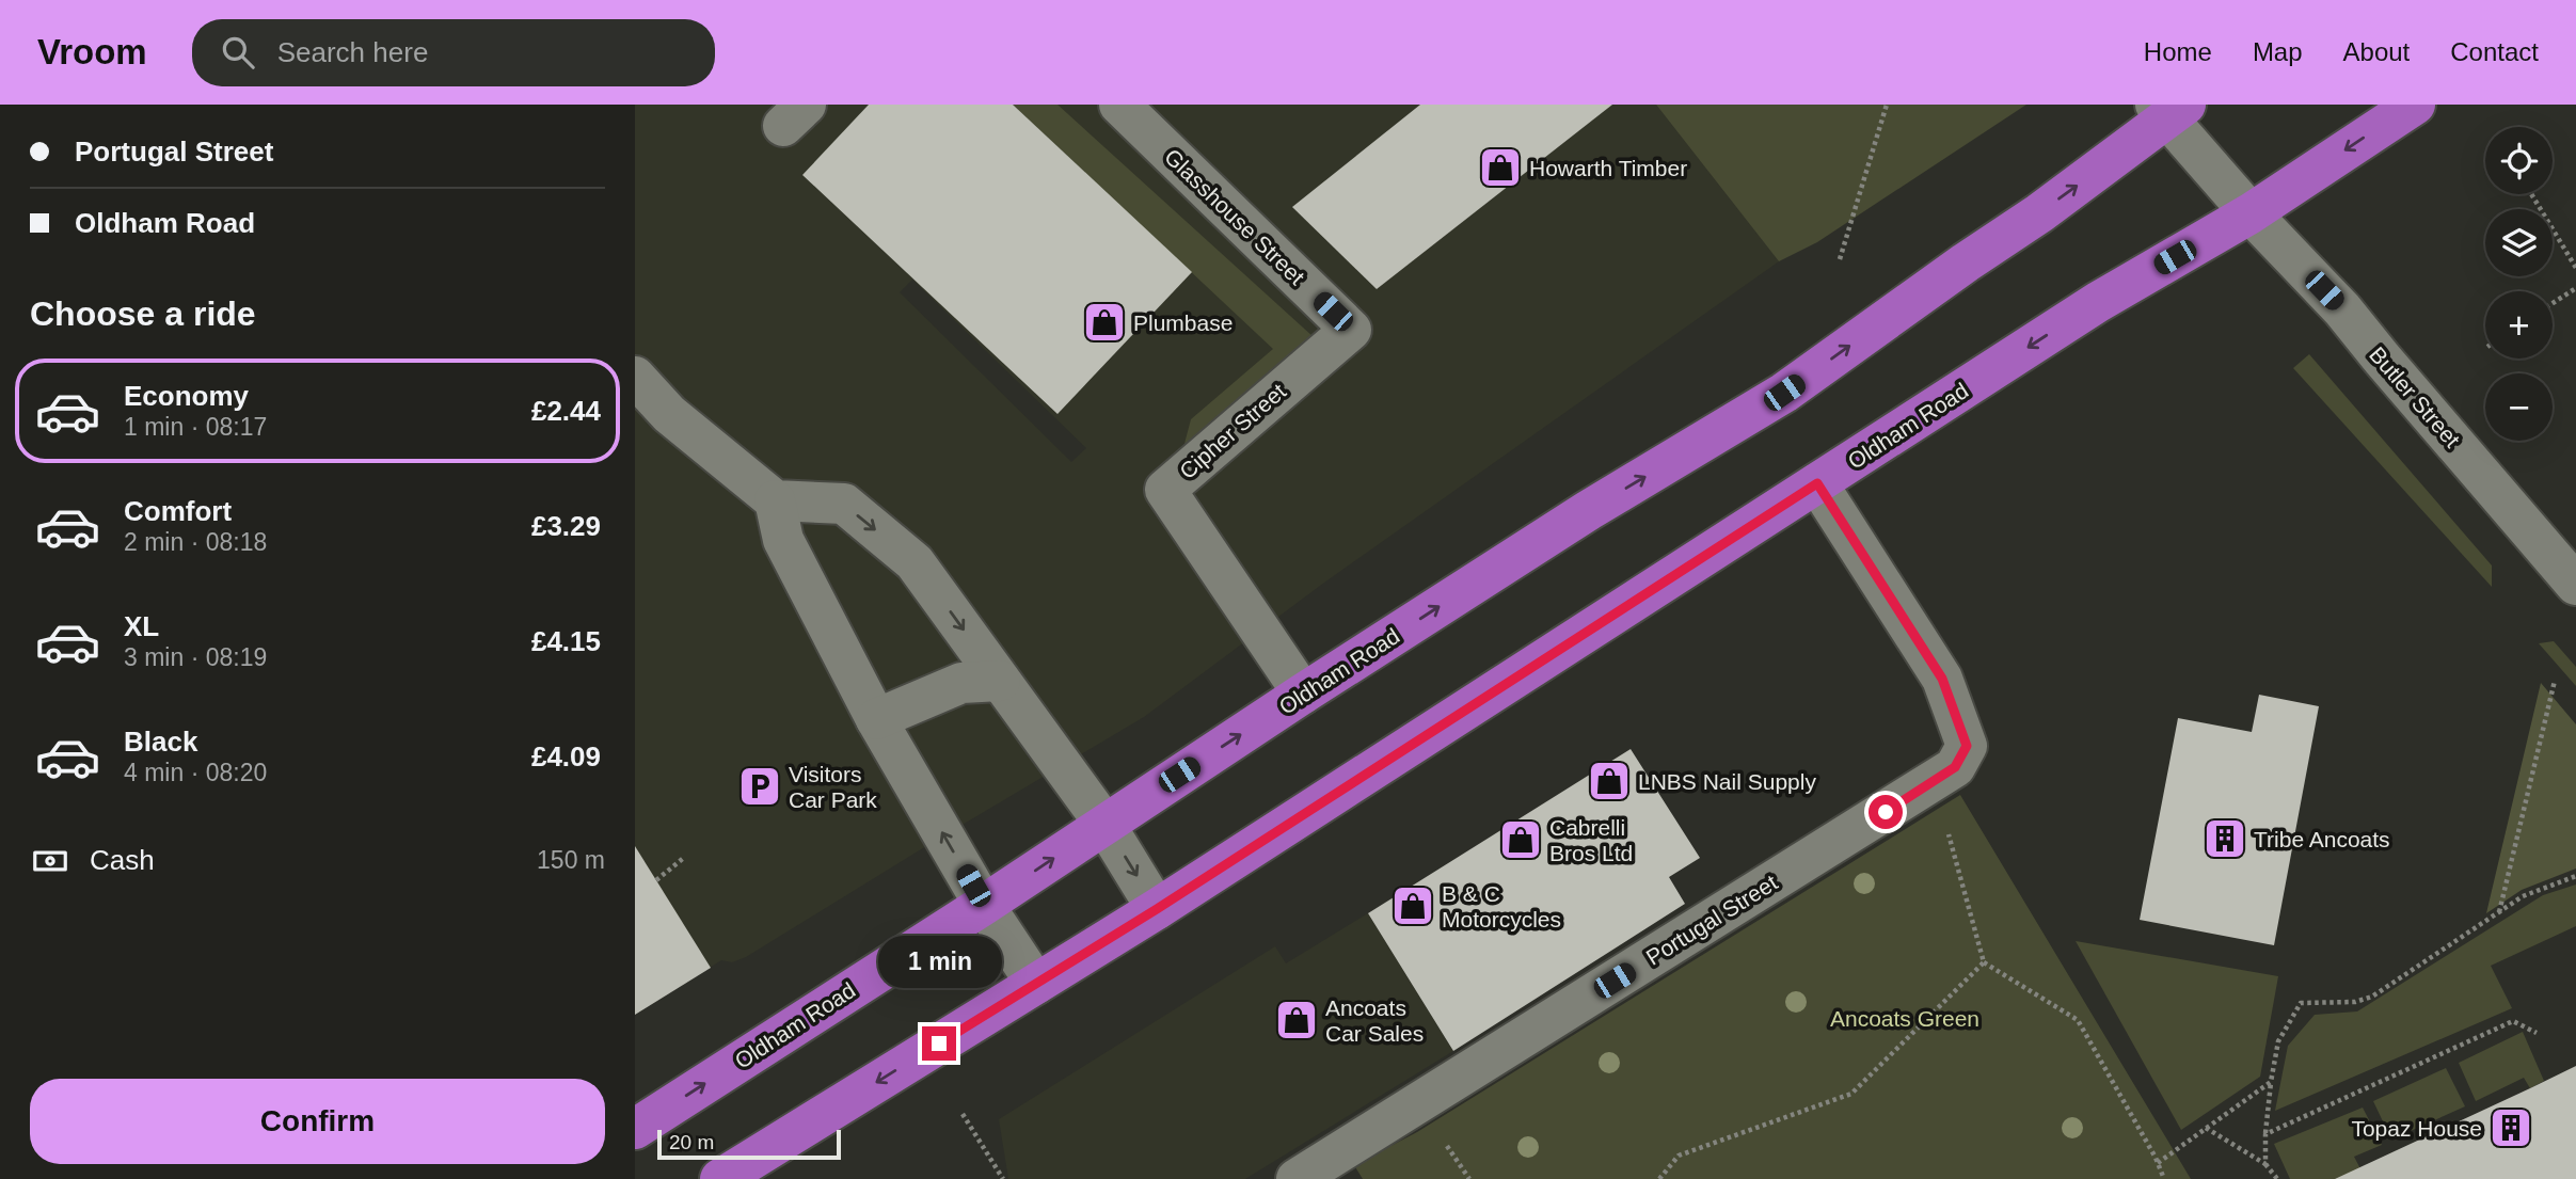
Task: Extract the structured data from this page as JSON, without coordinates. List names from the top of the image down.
{
  "streets": {
    "highway": ["Oldham Road"],
    "street": [
      "Glasshouse Street",
      "Butler Street",
      "Cipher Street",
      "Portugal Street"
    ]
  },
  "crossings": [
    ["Glasshouse Street", "Cipher Street"],
    ["Butler Street", "Oldham Road"],
    ["Oldham Road", "Cipher Street"],
    ["Oldham Road", "Portugal Street"]
  ],
  "parks": ["Ancoats Green"],
  "places": {
    "shop": [
      "Howarth Timber",
      "Plumbase",
      "LNBS Nail Supply",
      "Cabrelli Bros Ltd",
      "B & C Motorcycles",
      "Ancoats Car Sales"
    ],
    "parking": ["Visitors Car Park"],
    "building": ["Tribe Ancoats", "Topaz House"]
  },
  "scale_bar": "20 m",
  "page": {
    "header": "Vroom",
    "search": "Search here",
    "nav": [
      "Home",
      "Map",
      "About",
      "Contact"
    ],
    "banner": ["Portugal Street", "Oldham Road"],
    "map_buttons": ["+", "−"],
    "heading": "Choose a ride",
    "list": [
      {
        "name": "Economy",
        "note": "1 min · 08:17",
        "value": "£2.44"
      },
      {
        "name": "Comfort",
        "note": "2 min · 08:18",
        "value": "£3.29"
      },
      {
        "name": "XL",
        "note": "3 min · 08:19",
        "value": "£4.15"
      },
      {
        "name": "Black",
        "note": "4 min · 08:20",
        "value": "£4.09"
      }
    ],
    "pay": ["Cash", "150 m"],
    "bubble": "1 min",
    "buttons": "Confirm",
    "scale": "20 m"
  }
}
